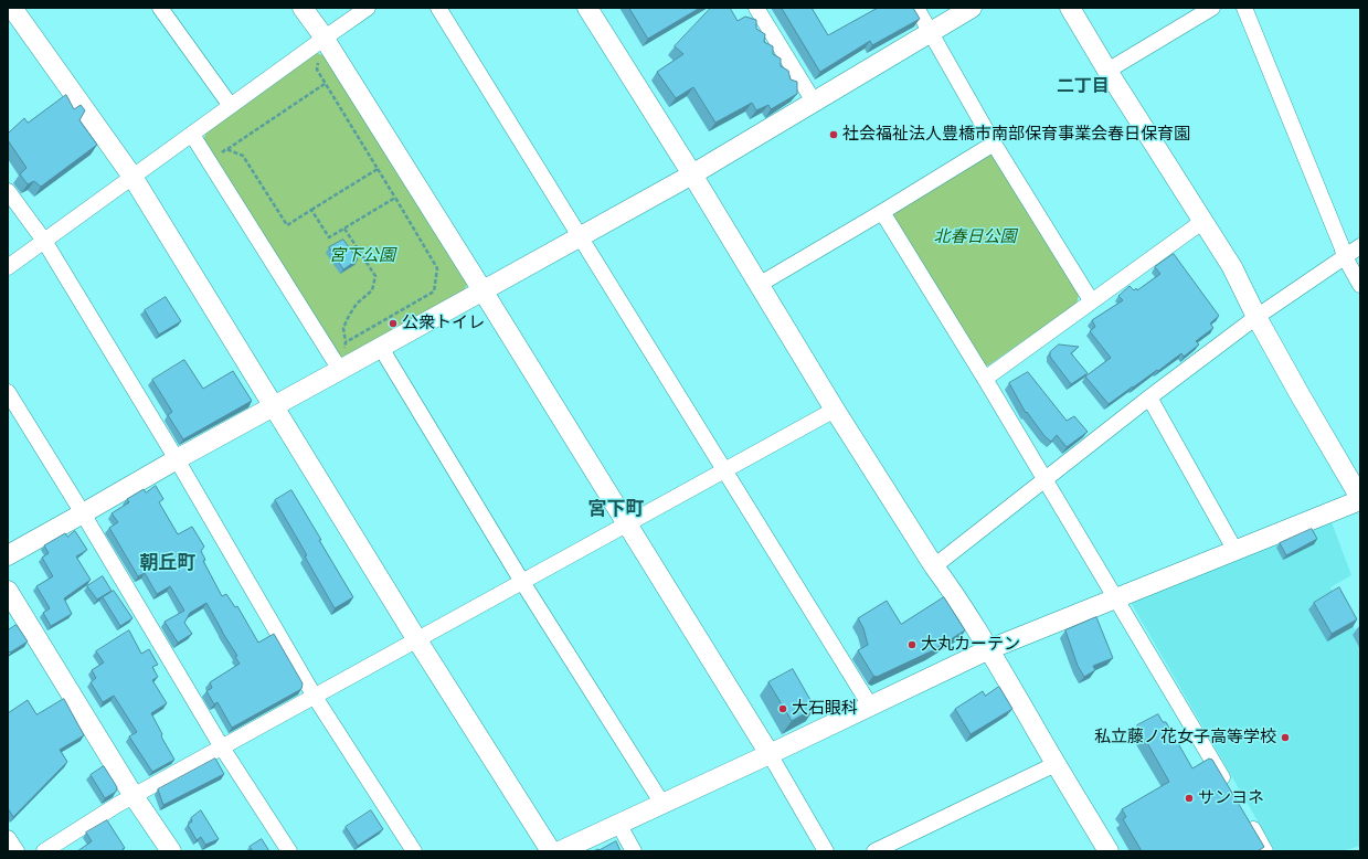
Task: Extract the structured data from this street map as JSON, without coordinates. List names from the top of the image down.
{
  "districts": ["二丁目", "宮下町", "朝丘町"],
  "parks": ["北春日公園", "宮下公園"],
  "places": [
    "社会福祉法人豊橋市南部保育事業会春日保育園",
    "公衆トイレ",
    "大丸カーテン",
    "大石眼科",
    "私立藤ノ花女子高等学校",
    "サンヨネ"
  ]
}
